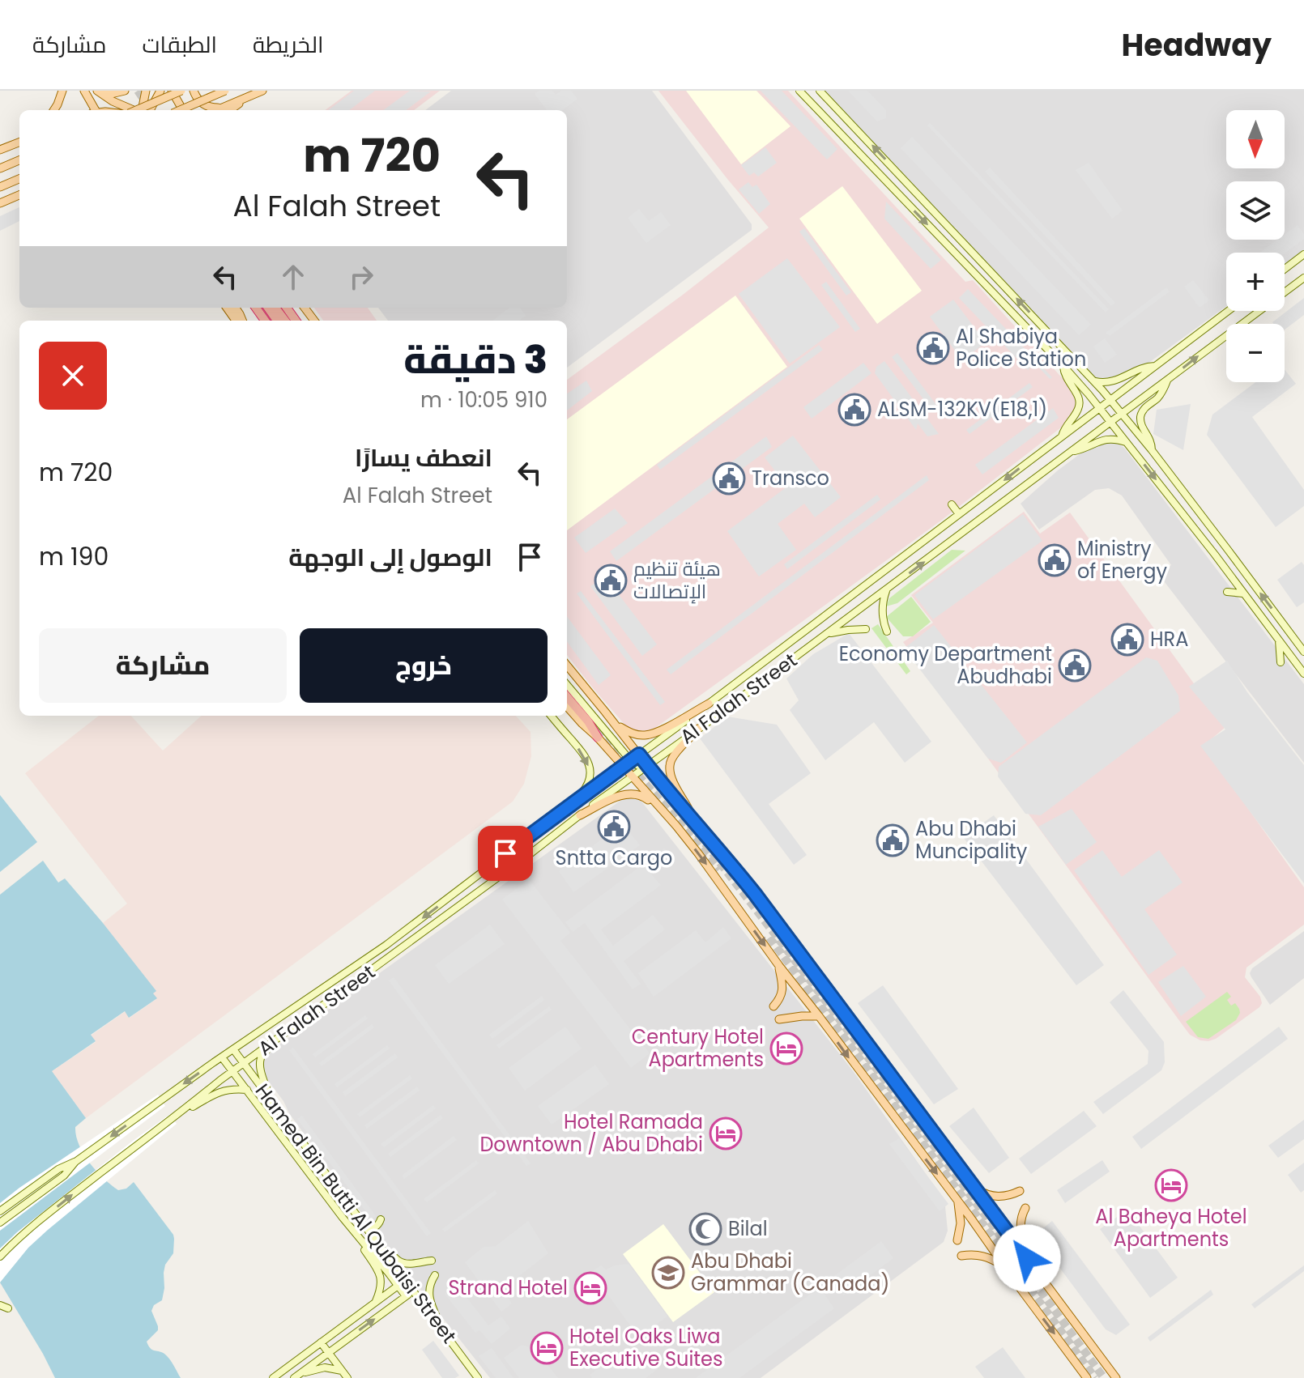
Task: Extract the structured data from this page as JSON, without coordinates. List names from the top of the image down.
{
  "streets": {
    "main road": ["Al Falah Street", "Hamed Bin Butti Al Qubaisi Street"]
  },
  "crossings": [
    ["Al Falah Street", "Hamed Bin Butti Al Qubaisi Street"]
  ],
  "places": {
    "public building": [
      "Al Shabiya Police Station",
      "ALSM-132KV(E18,1)",
      "Transco",
      "Ministry of Energy",
      "هيئة تنظيم الإتصالات",
      "HRA",
      "Economy Department Abudhabi",
      "Sntta Cargo",
      "Abu Dhabi Muncipality"
    ],
    "hotel": [
      "Century Hotel Apartments",
      "Hotel Ramada Downtown / Abu Dhabi",
      "Al Baheya Hotel Apartments",
      "Strand Hotel",
      "Hotel Oaks Liwa Executive Suites"
    ],
    "mosque": ["Bilal"],
    "school or university": ["Abu Dhabi Grammar (Canada)"]
  },
  "north": "bottom",
  "page": {
    "header": "Headway",
    "nav": ["الخريطة", "الطبقات", "مشاركة"],
    "map_buttons": ["+", "−"],
    "turn": ["720 m", "Al Falah Street"],
    "heading": ["3 دقيقة", "910 m · 10:05"],
    "list": [
      {
        "name": "انعطف يسارًا",
        "note": "Al Falah Street",
        "value": "720 m"
      },
      {
        "name": "الوصول إلى الوجهة",
        "value": "190 m"
      }
    ],
    "buttons": ["خروج", "مشاركة"]
  }
}
